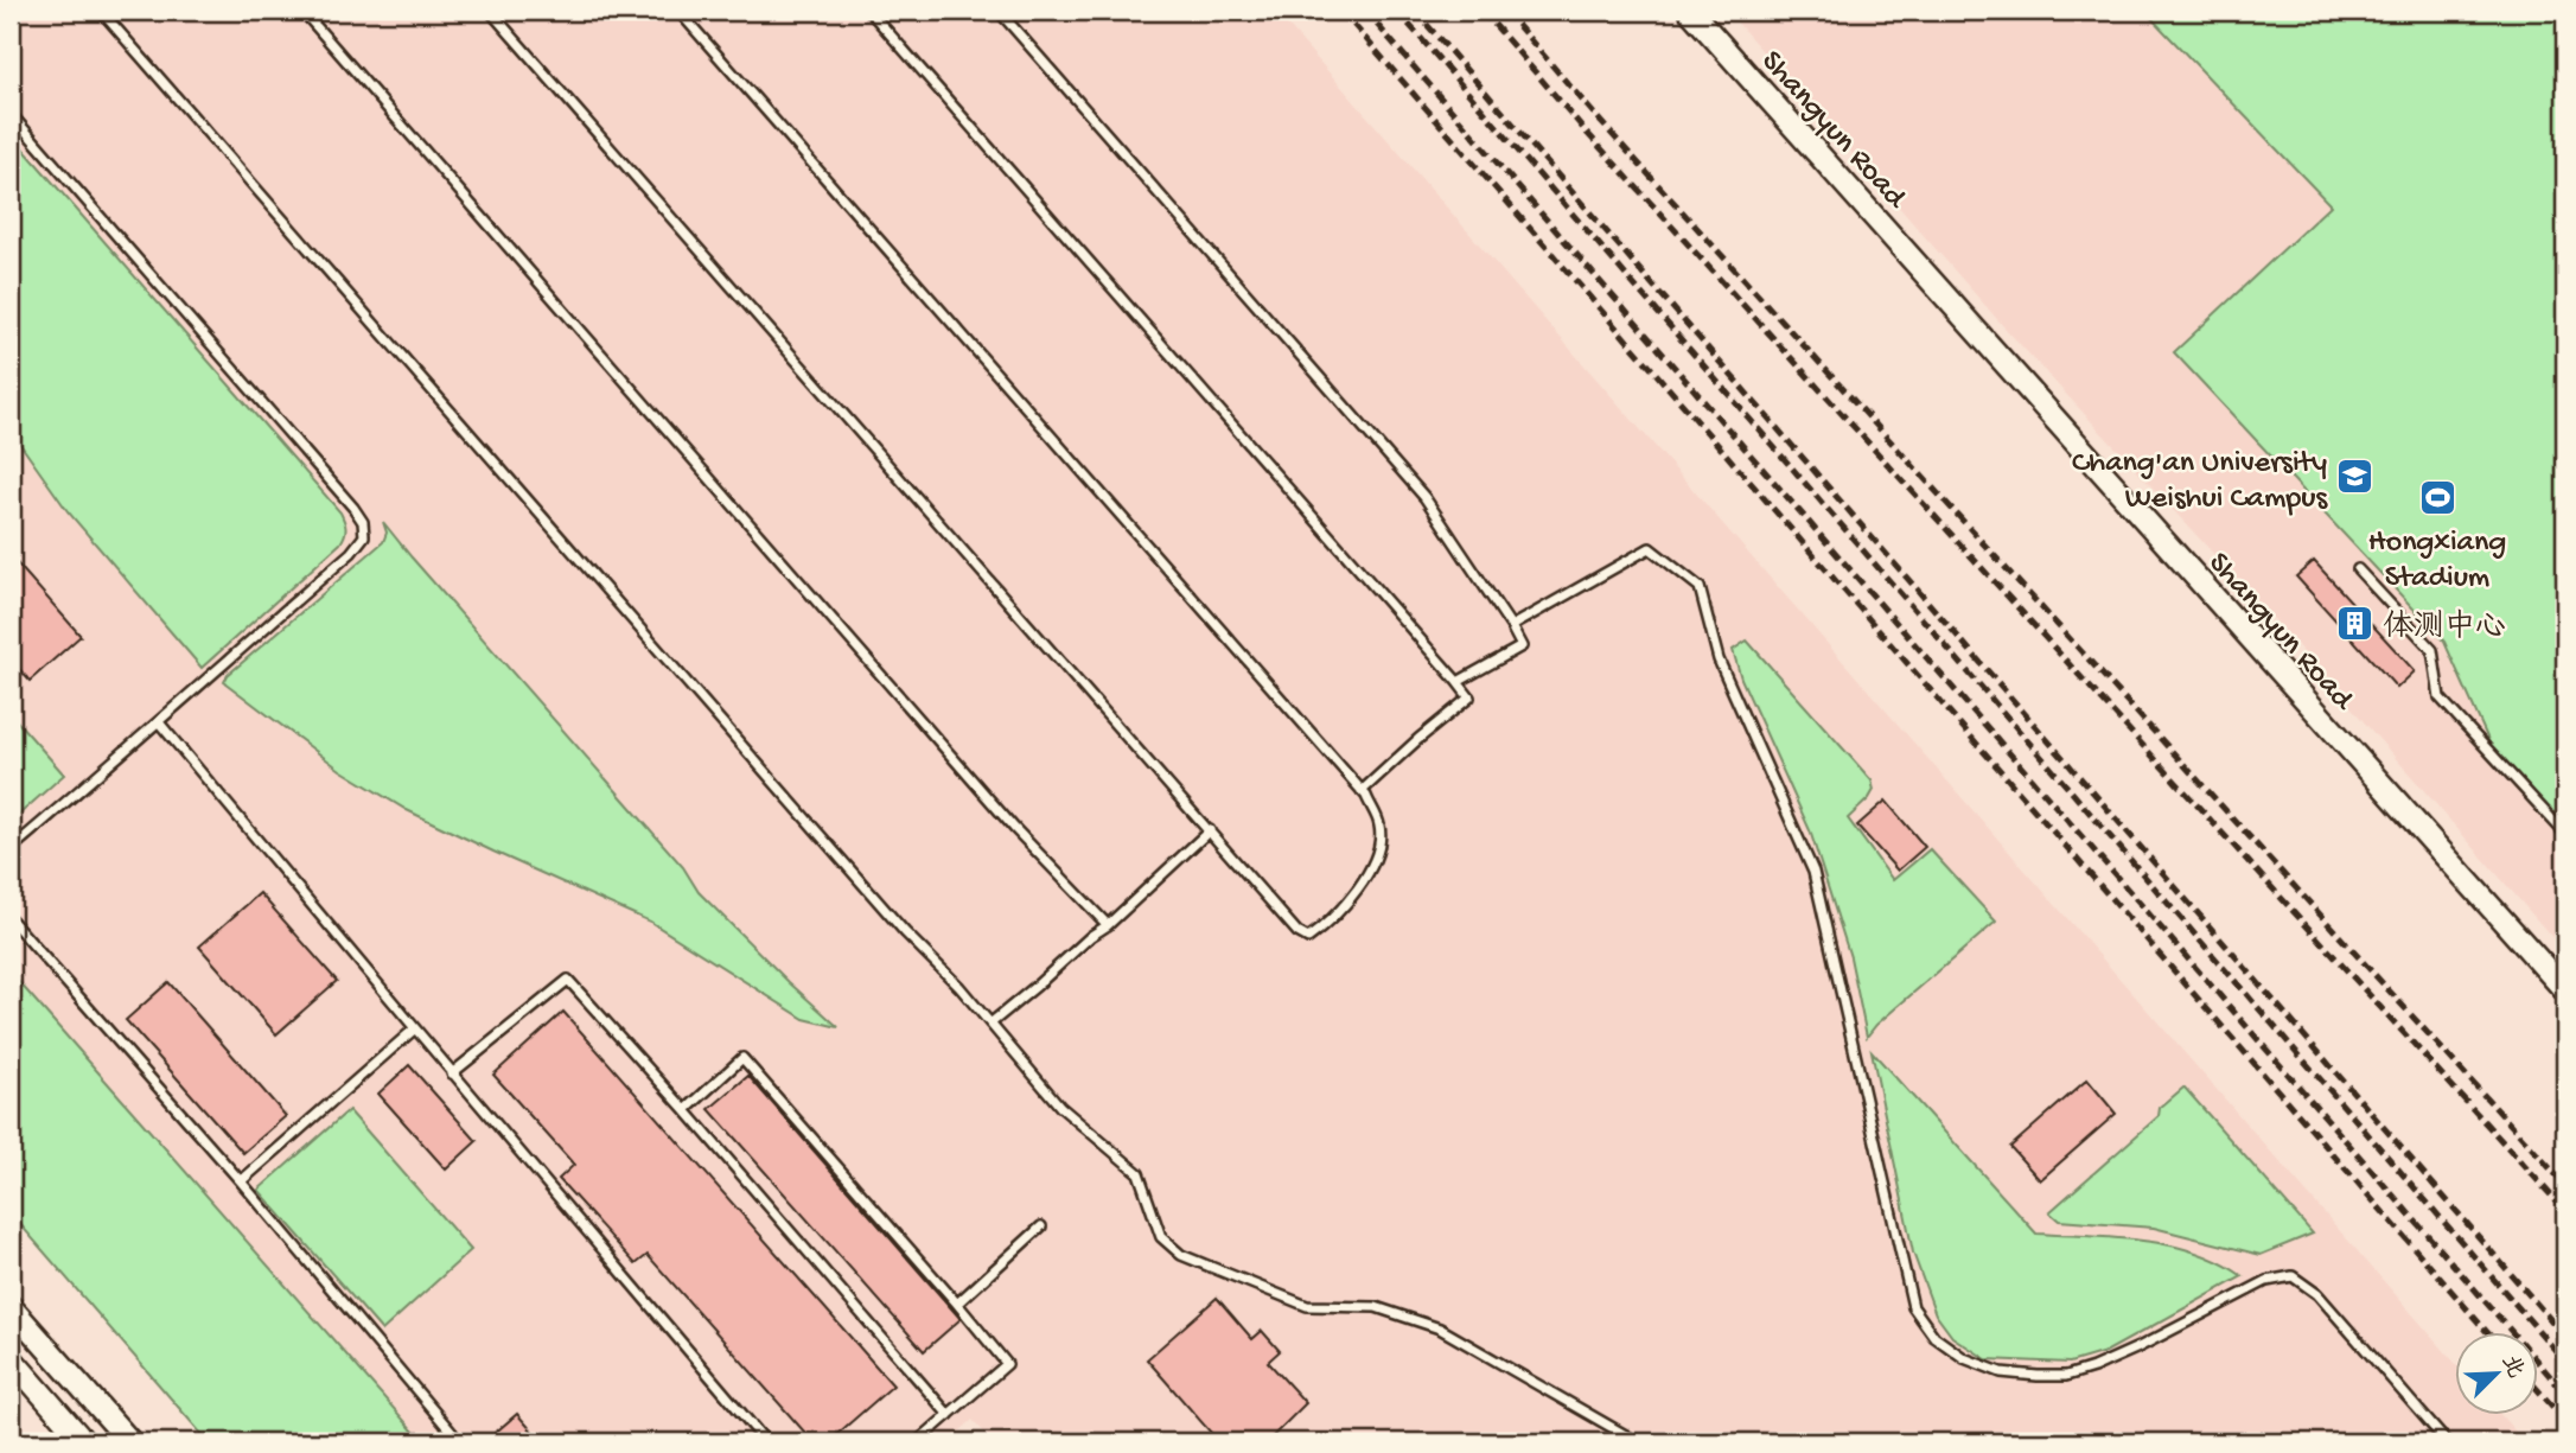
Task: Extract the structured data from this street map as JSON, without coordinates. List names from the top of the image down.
{
  "streets": {
    "street": ["Shangyun Road"]
  },
  "places": {
    "school or university": ["Chang'an University Weishui Campus"],
    "sports": ["Hongxiang Stadium"],
    "building": ["体测中心"]
  },
  "north": "top right"
}
